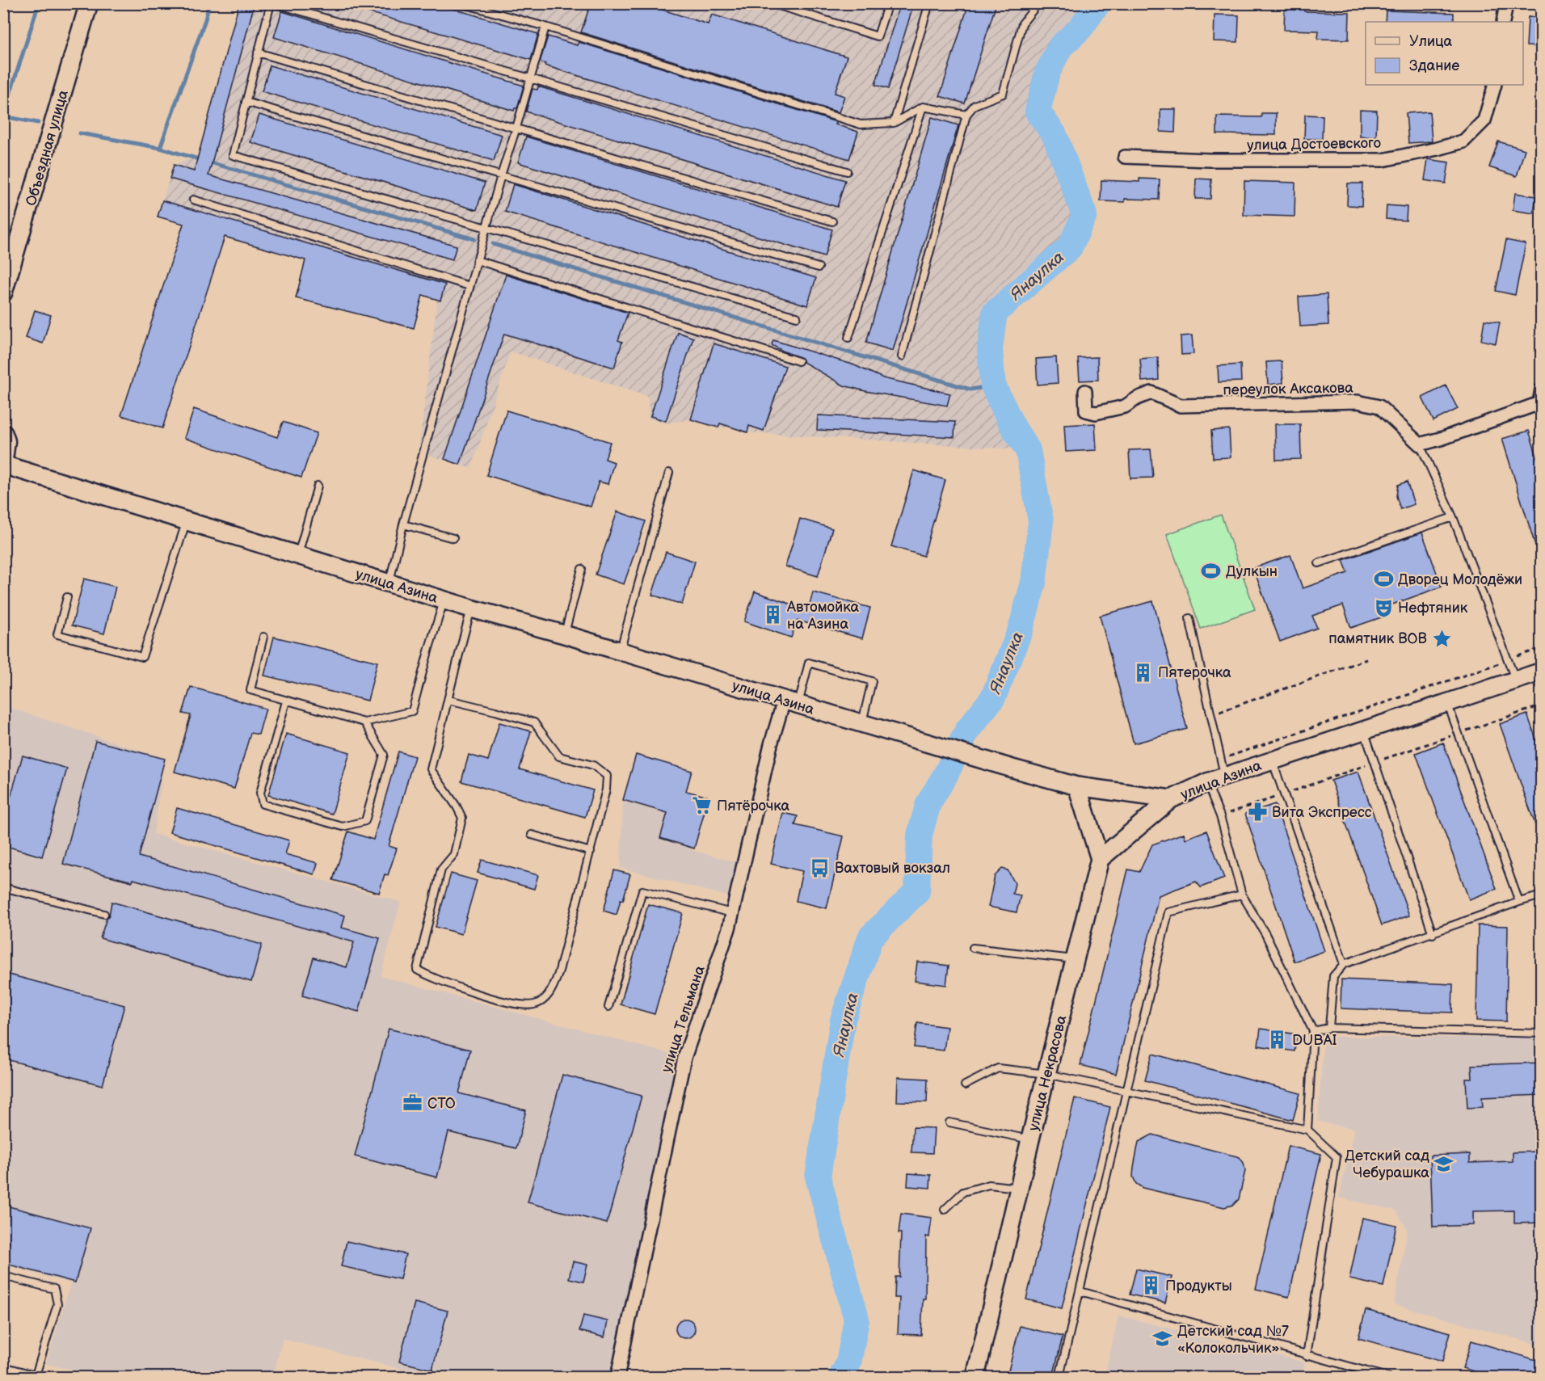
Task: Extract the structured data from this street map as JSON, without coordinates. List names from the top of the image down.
{
  "streets": {
    "street": [
      "улица Достоевского",
      "Объездная улица",
      "переулок Аксакова",
      "улица Азина",
      "улица Тельмана",
      "улица Некрасова"
    ]
  },
  "crossings": [
    ["улица Азина", "улица Тельмана"]
  ],
  "water": ["Янаулка"],
  "places": {
    "sports": ["Дулкын", "Дворец Молодёжи"],
    "theatre": ["Нефтяник"],
    "building": [
      "Автомойка на Азина",
      "Пятерочка",
      "DUBAI",
      "Продукты"
    ],
    "place": ["памятник ВОВ"],
    "supermarket": ["Пятёрочка"],
    "pharmacy": ["Вита Экспресс"],
    "bus stop": ["Вахтовый вокзал"],
    "office": ["СТО"],
    "school or university": ["Детский сад Чебурашка", "Детский сад №7 «Колокольчик»"]
  },
  "legend": ["Улица", "Здание"]
}
